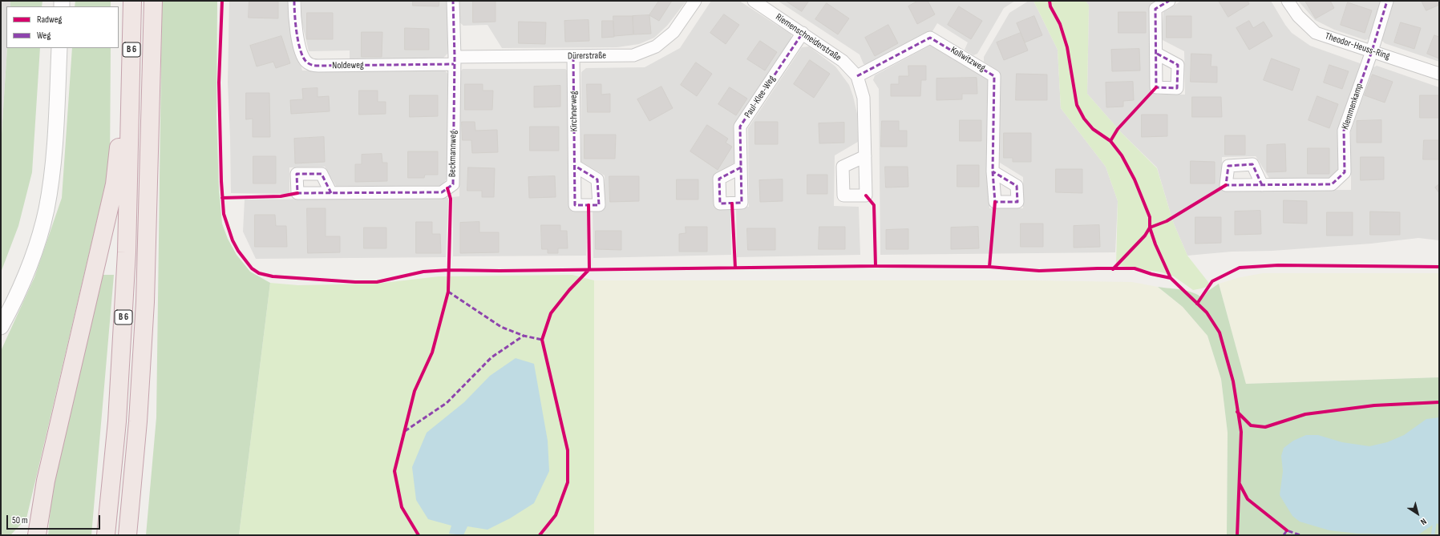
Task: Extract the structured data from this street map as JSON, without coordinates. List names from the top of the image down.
{
  "streets": {
    "highway": ["B 6"],
    "street": [
      "Riemenschneiderstraße",
      "Theodor-Heuss-Ring",
      "Dürerstraße",
      "Kollwitzweg",
      "Noldeweg",
      "Paul-Klee-Weg",
      "Klemmenkamp",
      "Kirchnerweg",
      "Beckmannweg"
    ]
  },
  "crossings": [
    ["Riemenschneiderstraße", "Kollwitzweg"],
    ["Riemenschneiderstraße", "Paul-Klee-Weg"],
    ["Theodor-Heuss-Ring", "Klemmenkamp"],
    ["Dürerstraße", "Noldeweg"],
    ["Dürerstraße", "Kirchnerweg"],
    ["Dürerstraße", "Beckmannweg"],
    ["Noldeweg", "Beckmannweg"]
  ],
  "legend": ["Radweg", "Weg"],
  "scale_bar": "50 m",
  "north": "bottom right"
}
